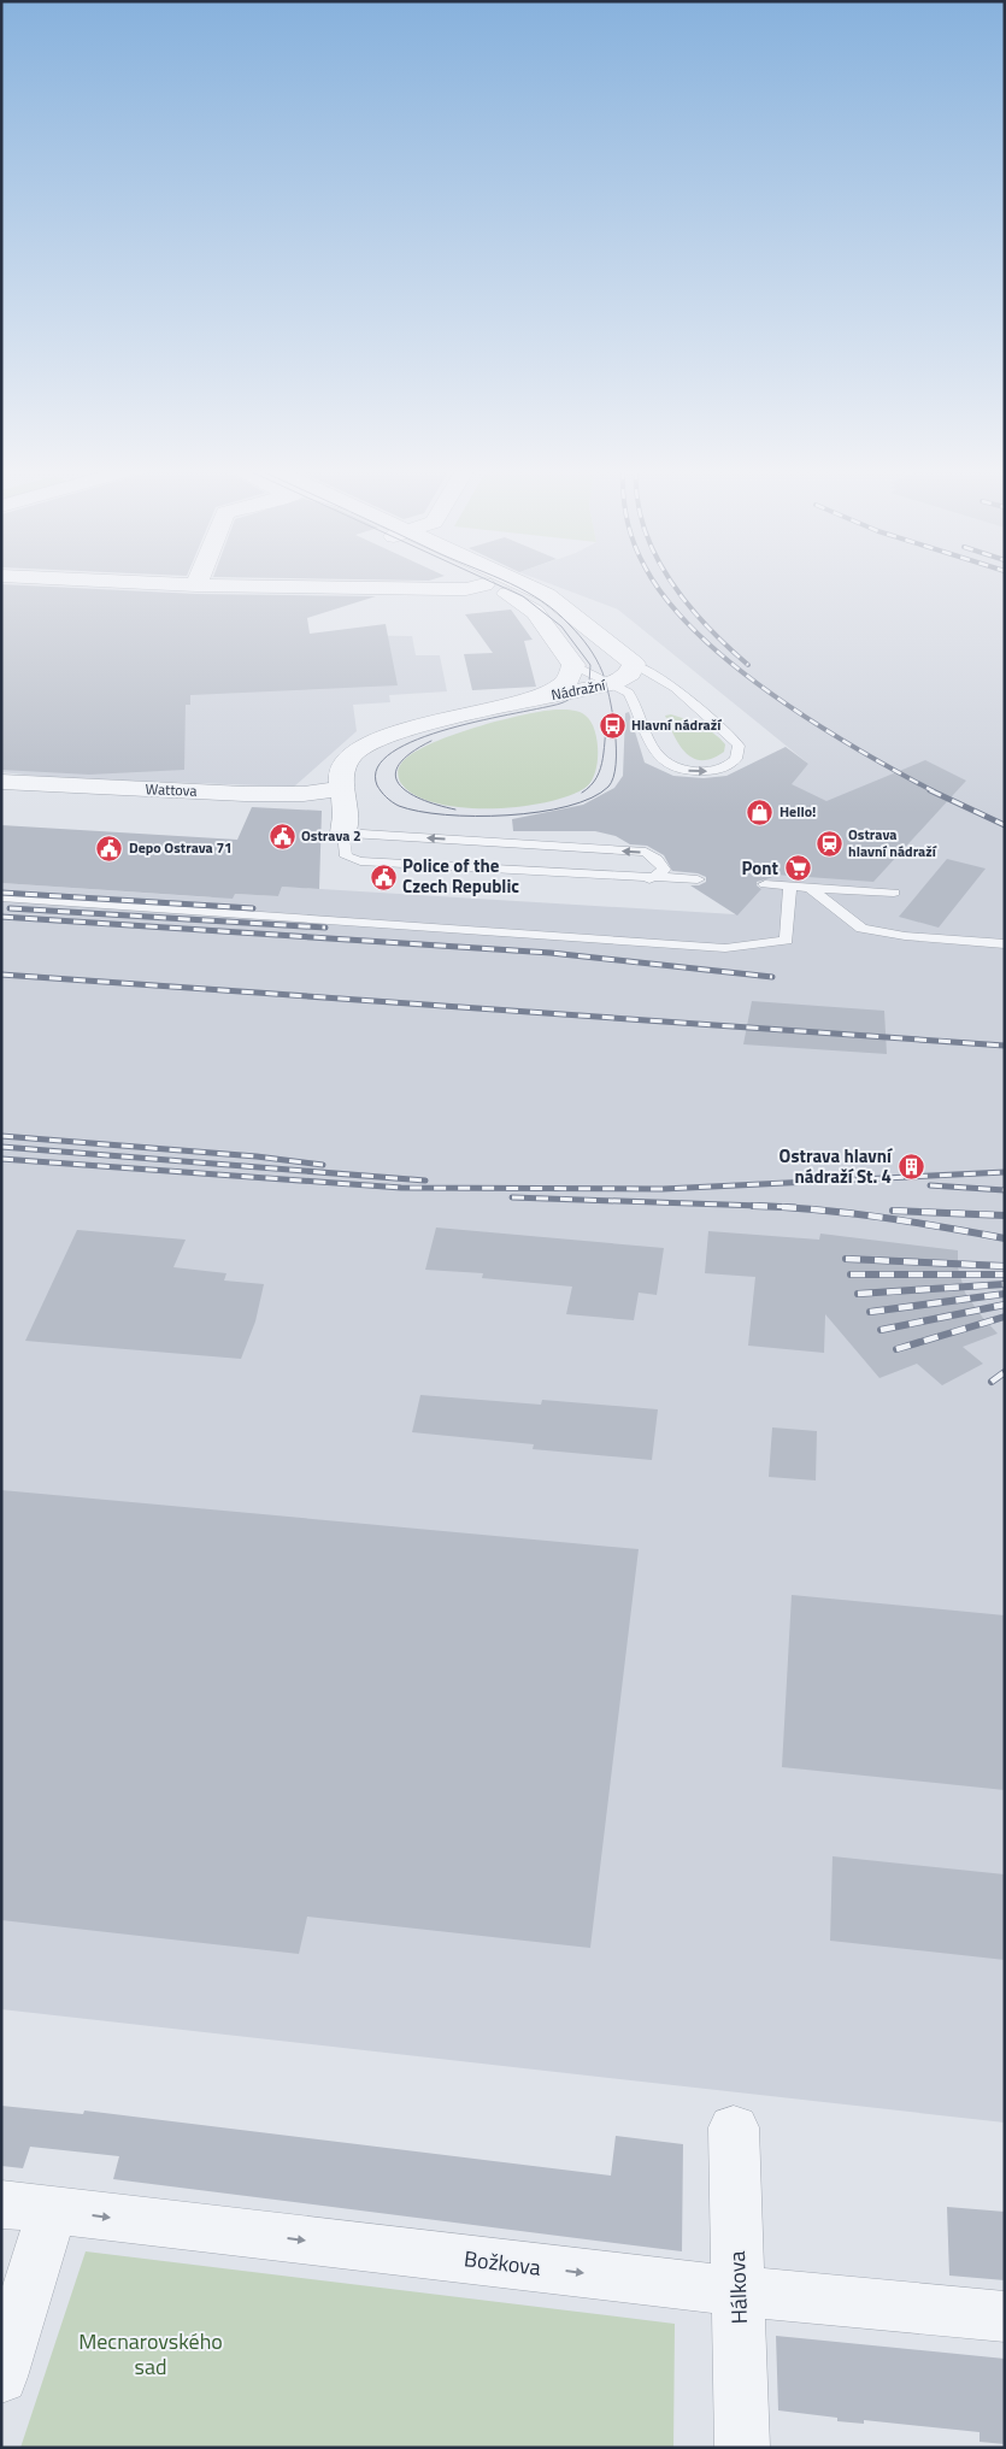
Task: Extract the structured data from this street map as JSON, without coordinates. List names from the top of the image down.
{
  "streets": {
    "street": [
      "Nádražní",
      "Wattova",
      "Božkova",
      "Hálkova"
    ]
  },
  "crossings": [
    ["Nádražní", "Wattova"],
    ["Božkova", "Hálkova"]
  ],
  "one_way": ["Božkova"],
  "parks": ["Mecnarovského sad"],
  "places": {
    "bus stop": ["Hlavní nádraží"],
    "shop": ["Hello!"],
    "public building": ["Ostrava 2", "Depo Ostrava 71", "Police of the Czech Republic"],
    "station": ["Ostrava hlavní nádraží"],
    "supermarket": ["Pont"],
    "building": ["Ostrava hlavní nádraží St. 4"]
  }
}
